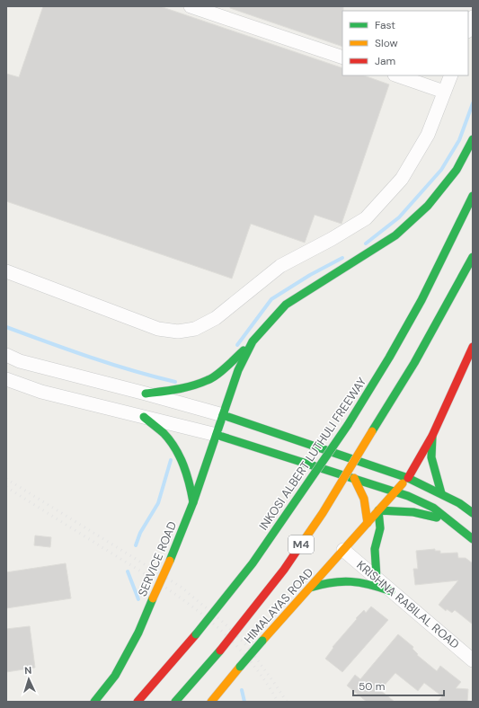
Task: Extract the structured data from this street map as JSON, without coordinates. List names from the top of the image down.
{
  "streets": {
    "main road": [
      "INKOSI ALBERT LUTHULI FREEWAY",
      "M4",
      "SERVICE ROAD",
      "HIMALAYAS ROAD"
    ],
    "street": ["KRISHNA RABILAL ROAD"]
  },
  "crossings": [
    ["KRISHNA RABILAL ROAD", "HIMALAYAS ROAD"]
  ],
  "legend": ["Fast", "Slow", "Jam"],
  "scale_bar": "50 m",
  "north": "top"
}
